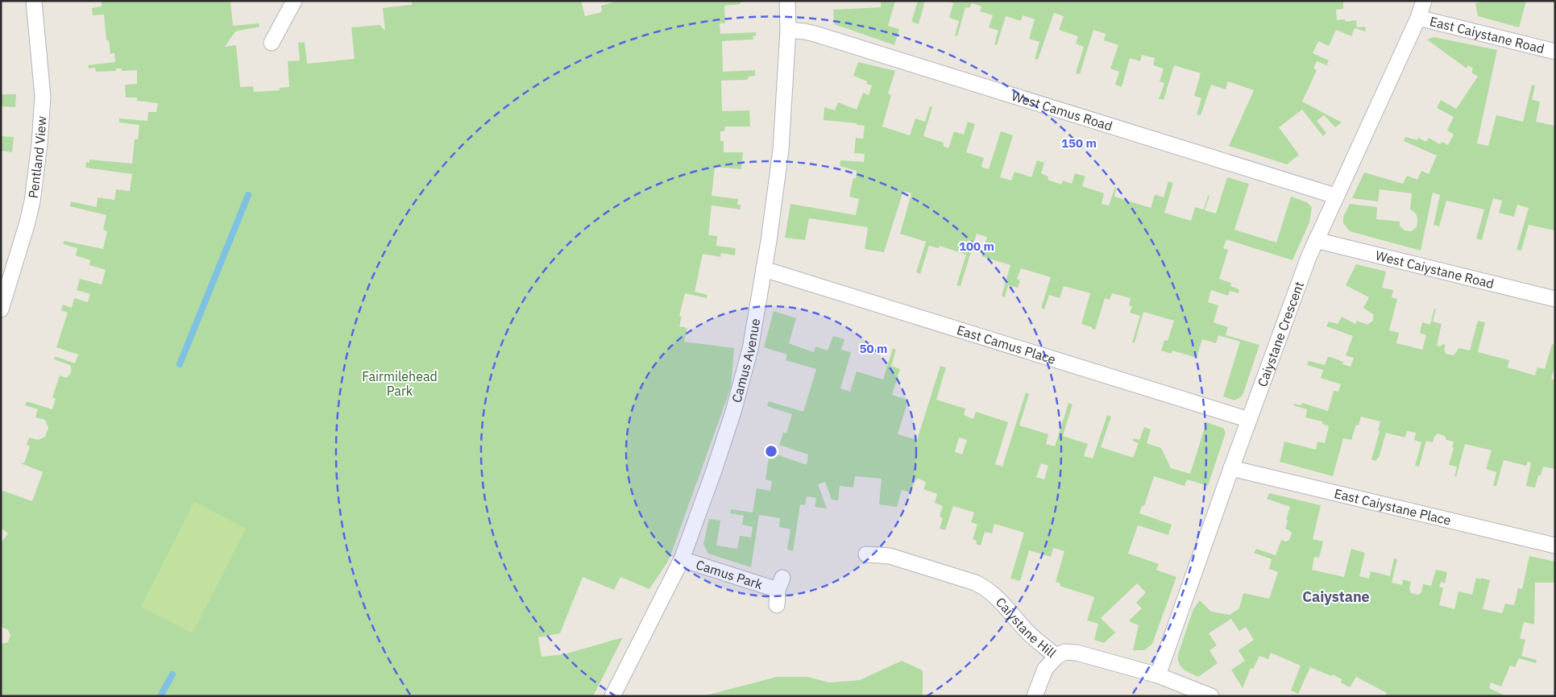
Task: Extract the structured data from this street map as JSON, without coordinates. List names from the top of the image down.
{
  "streets": {
    "street": [
      "East Caiystane Road",
      "West Camus Road",
      "Pentland View",
      "West Caiystane Road",
      "Caiystane Crescent",
      "East Camus Place",
      "Camus Avenue",
      "East Caiystane Place",
      "Camus Park",
      "Caiystane Hill"
    ]
  },
  "crossings": [
    ["East Caiystane Road", "Caiystane Crescent"],
    ["West Camus Road", "Caiystane Crescent"],
    ["West Camus Road", "Camus Avenue"],
    ["West Caiystane Road", "Caiystane Crescent"],
    ["Caiystane Crescent", "East Camus Place"],
    ["Caiystane Crescent", "East Caiystane Place"],
    ["Caiystane Crescent", "Caiystane Hill"],
    ["East Camus Place", "Camus Avenue"],
    ["Camus Avenue", "Camus Park"]
  ],
  "districts": ["Caiystane"],
  "parks": ["Fairmilehead Park"],
  "rings": ["150 m", "100 m", "50 m"]
}
